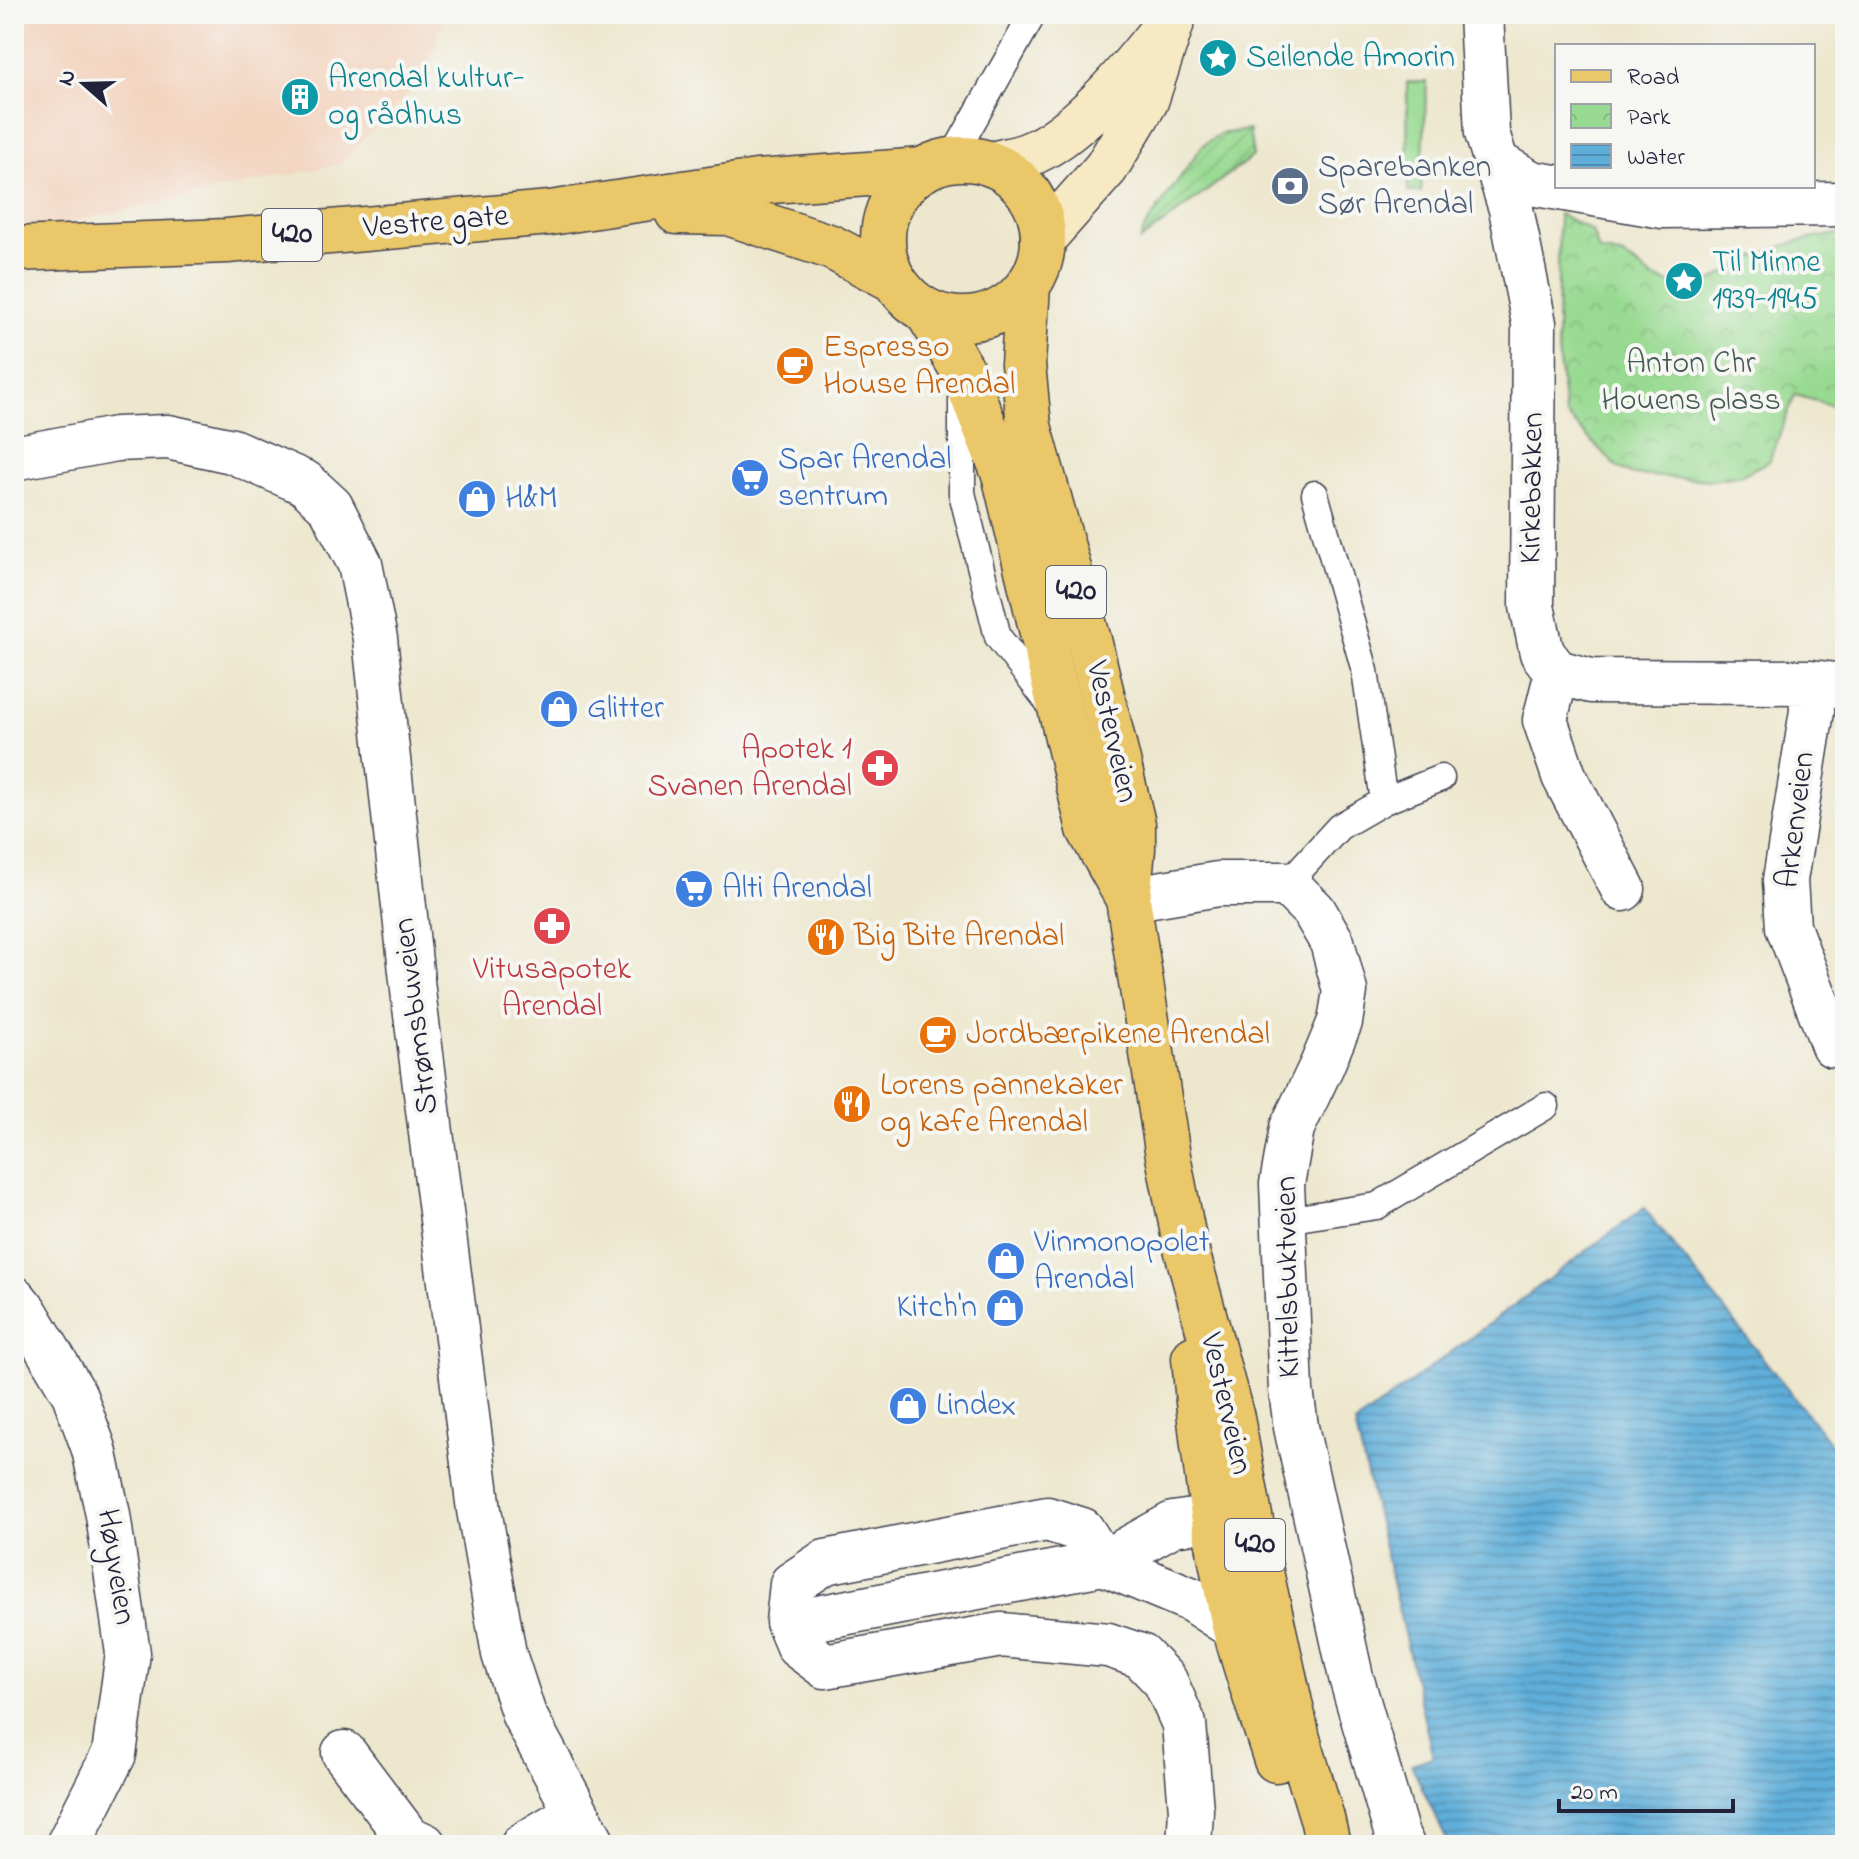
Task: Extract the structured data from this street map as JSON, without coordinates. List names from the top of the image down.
{
  "streets": {
    "main road": ["Vestre gate", "420", "Vesterveien"],
    "street": [
      "Kirkebakken",
      "Arkenveien",
      "Strømsbuveien",
      "Kittelsbuktveien",
      "Høyveien"
    ]
  },
  "crossings": [
    ["Vestre gate", "420"],
    ["Vestre gate", "Vesterveien"],
    ["420", "Vesterveien"]
  ],
  "parks": ["Anton Chr Houens plass"],
  "places": {
    "place": ["Seilende Amorin", "Til Minne 1939-1945"],
    "building": ["Arendal kultur- og rådhus"],
    "bank": ["Sparebanken Sør Arendal"],
    "cafe": ["Espresso House Arendal", "Jordbærpikene Arendal"],
    "supermarket": ["Spar Arendal sentrum", "Alti Arendal"],
    "shop": [
      "H&M",
      "Glitter",
      "Vinmonopolet Arendal",
      "Kitch'n",
      "Lindex"
    ],
    "pharmacy": ["Apotek 1 Svanen Arendal", "Vitusapotek Arendal"],
    "restaurant": ["Big Bite Arendal", "Lorens pannekaker og kafe Arendal"]
  },
  "legend": ["Road", "Park", "Water"],
  "scale_bar": "20 m",
  "north": "left"
}
